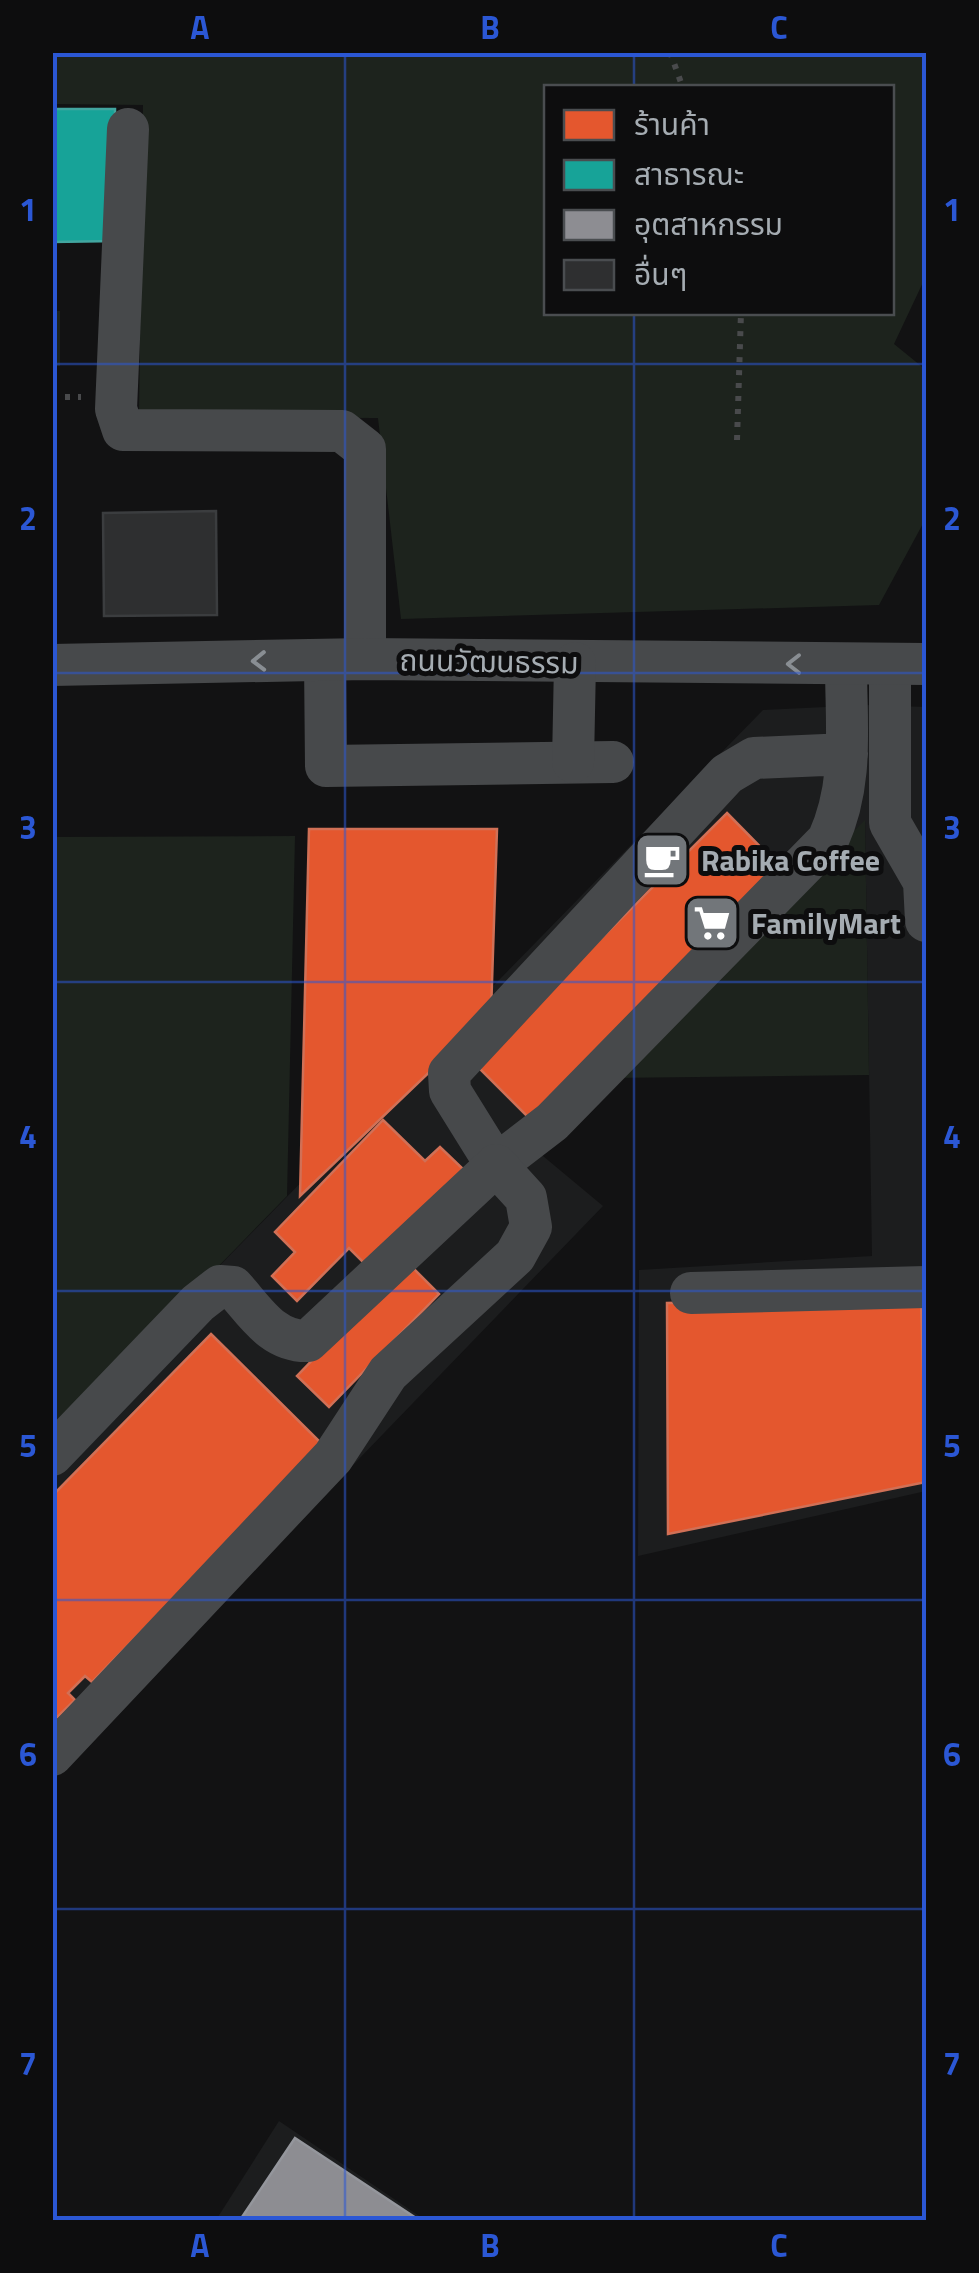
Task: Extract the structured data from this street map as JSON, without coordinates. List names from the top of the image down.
{
  "streets": {
    "street": ["ถนนวัฒนธรรม"]
  },
  "one_way": ["ถนนวัฒนธรรม"],
  "places": {
    "cafe": ["Rabika Coffee"],
    "supermarket": ["FamilyMart"]
  },
  "legend": [
    "ร้านค้า",
    "สาธารณะ",
    "อุตสาหกรรม",
    "อื่นๆ"
  ],
  "grid": {
    "columns": ["A", "B", "C"],
    "rows": [
      "1",
      "2",
      "3",
      "4",
      "5",
      "6",
      "7"
    ]
  }
}
